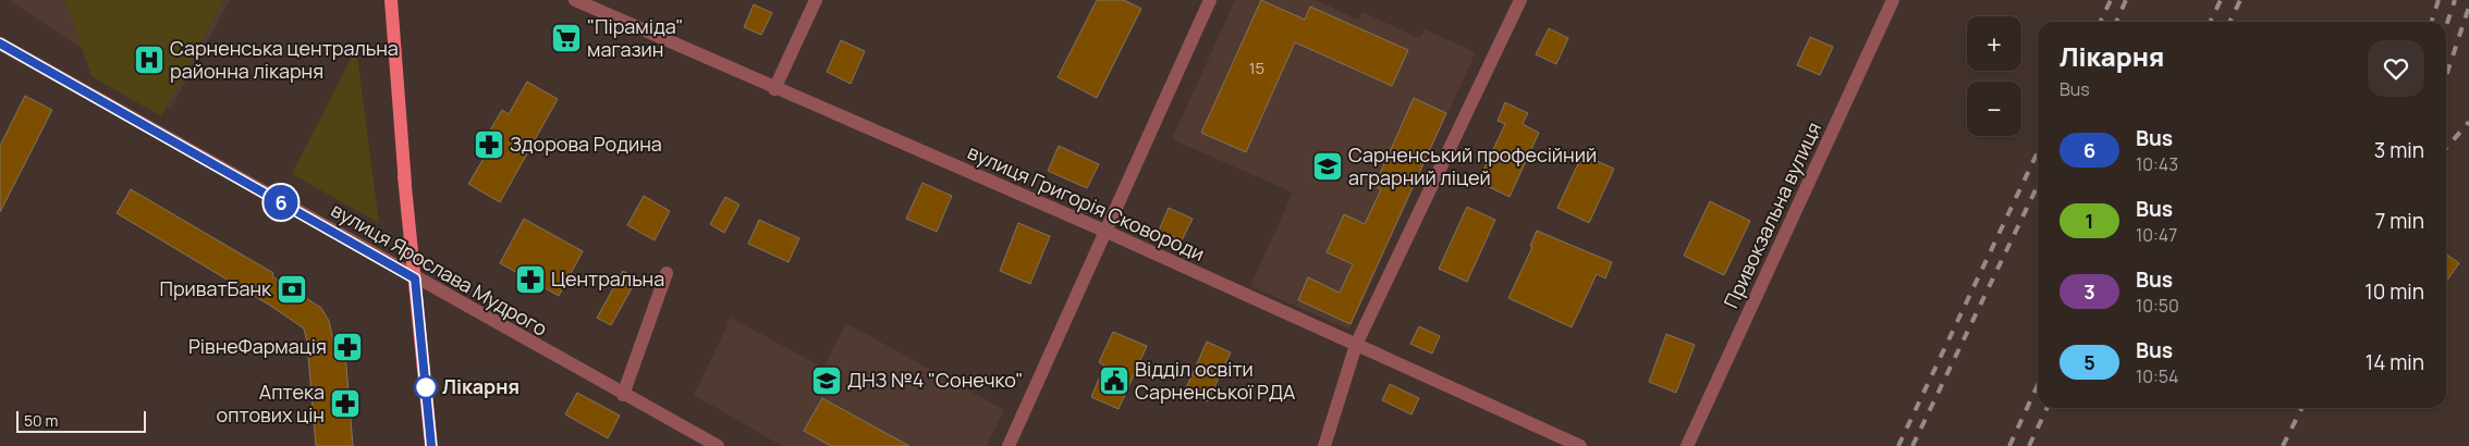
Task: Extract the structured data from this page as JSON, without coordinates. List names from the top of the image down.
{
  "streets": {
    "street": ["вулиця Григорія Сковороди", "Привокзальна вулиця", "вулиця Ярослава Мудрого"]
  },
  "places": {
    "supermarket": ["\"Піраміда\" магазин"],
    "hospital": ["Сарненська центральна районна лікарня"],
    "pharmacy": [
      "Здорова Родина",
      "Центральна",
      "РівнеФармація",
      "Аптека оптових цін"
    ],
    "school or university": ["Сарненський професійний аграрний ліцей", "ДНЗ №4 \"Сонечко\""],
    "bank": ["ПриватБанк"],
    "public building": ["Відділ освіти Сарненської РДА"],
    "other": ["Лікарня"]
  },
  "lines": ["bus line 6"],
  "house_numbers": ["15"],
  "scale_bar": "50 m",
  "page": {
    "on_map": "6",
    "map_buttons": ["+", "−"],
    "heading": ["Лікарня", "Bus"],
    "list": [
      {
        "mark": "6",
        "name": "Bus",
        "note": "10:43",
        "value": "3 min"
      },
      {
        "mark": "1",
        "name": "Bus",
        "note": "10:47",
        "value": "7 min"
      },
      {
        "mark": "3",
        "name": "Bus",
        "note": "10:50",
        "value": "10 min"
      },
      {
        "mark": "5",
        "name": "Bus",
        "note": "10:54",
        "value": "14 min"
      }
    ],
    "scale": "50 m"
  }
}
